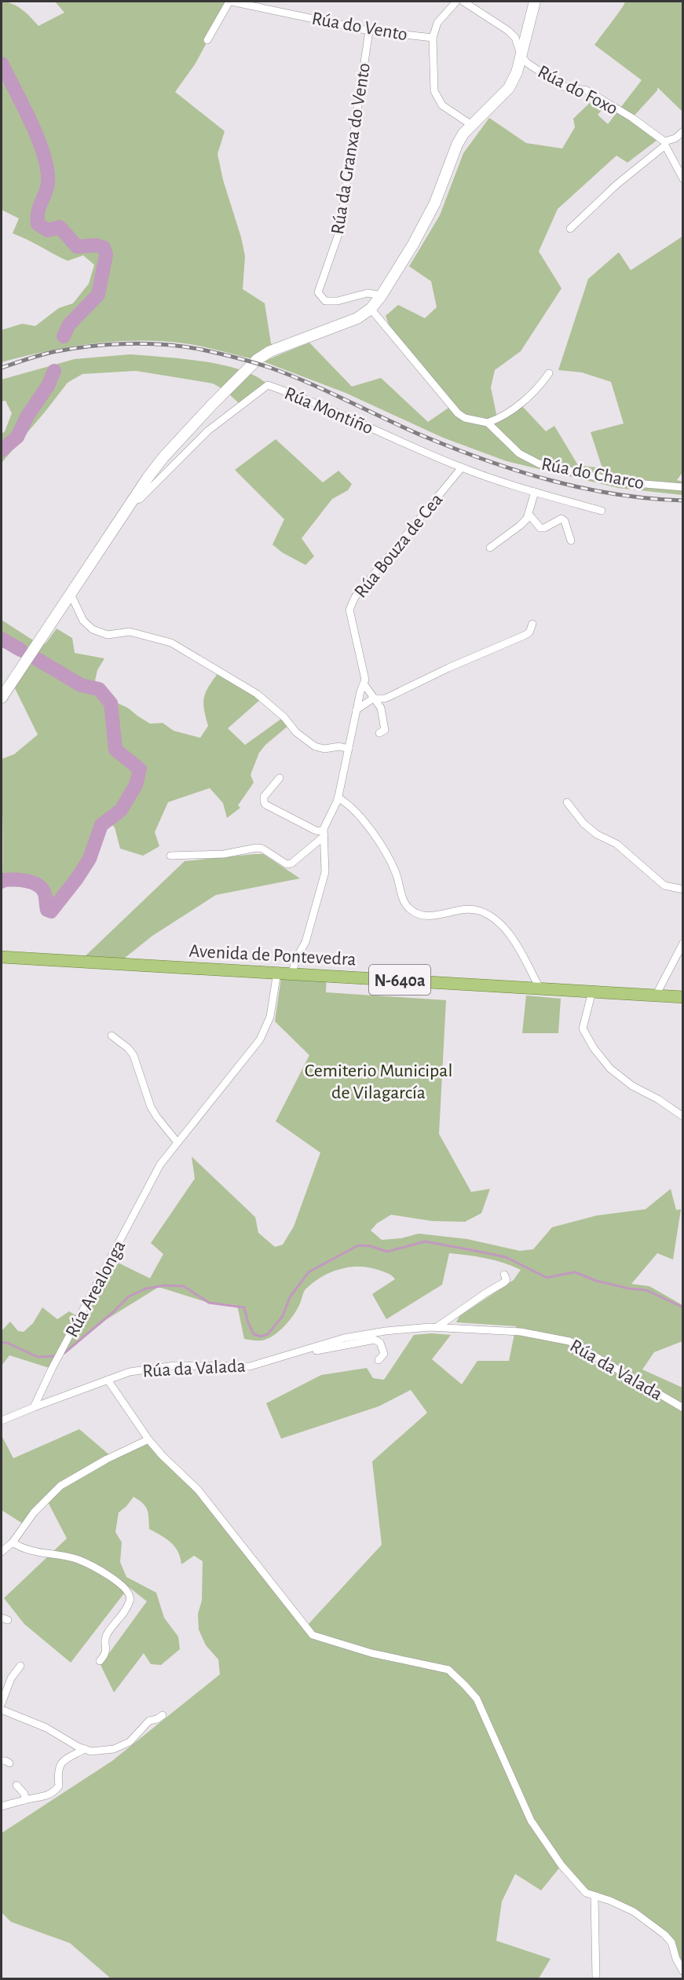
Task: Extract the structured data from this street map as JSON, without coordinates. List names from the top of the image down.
{
  "streets": {
    "main road": ["Avenida de Pontevedra", "N-640a"],
    "street": [
      "Rúa do Vento",
      "Rúa do Foxo",
      "Rúa da Granxa do Vento",
      "Rúa Montiño",
      "Rúa do Charco",
      "Rúa Bouza de Cea",
      "Rúa Arealonga",
      "Rúa da Valada"
    ]
  },
  "crossings": [
    ["Rúa do Vento", "Rúa da Granxa do Vento"],
    ["Rúa Montiño", "Rúa Bouza de Cea"],
    ["Rúa Bouza de Cea", "Avenida de Pontevedra"],
    ["Avenida de Pontevedra", "Rúa Arealonga"],
    ["Rúa Arealonga", "Rúa da Valada"]
  ],
  "parks": ["Cemiterio Municipal de Vilagarcía"]
}
